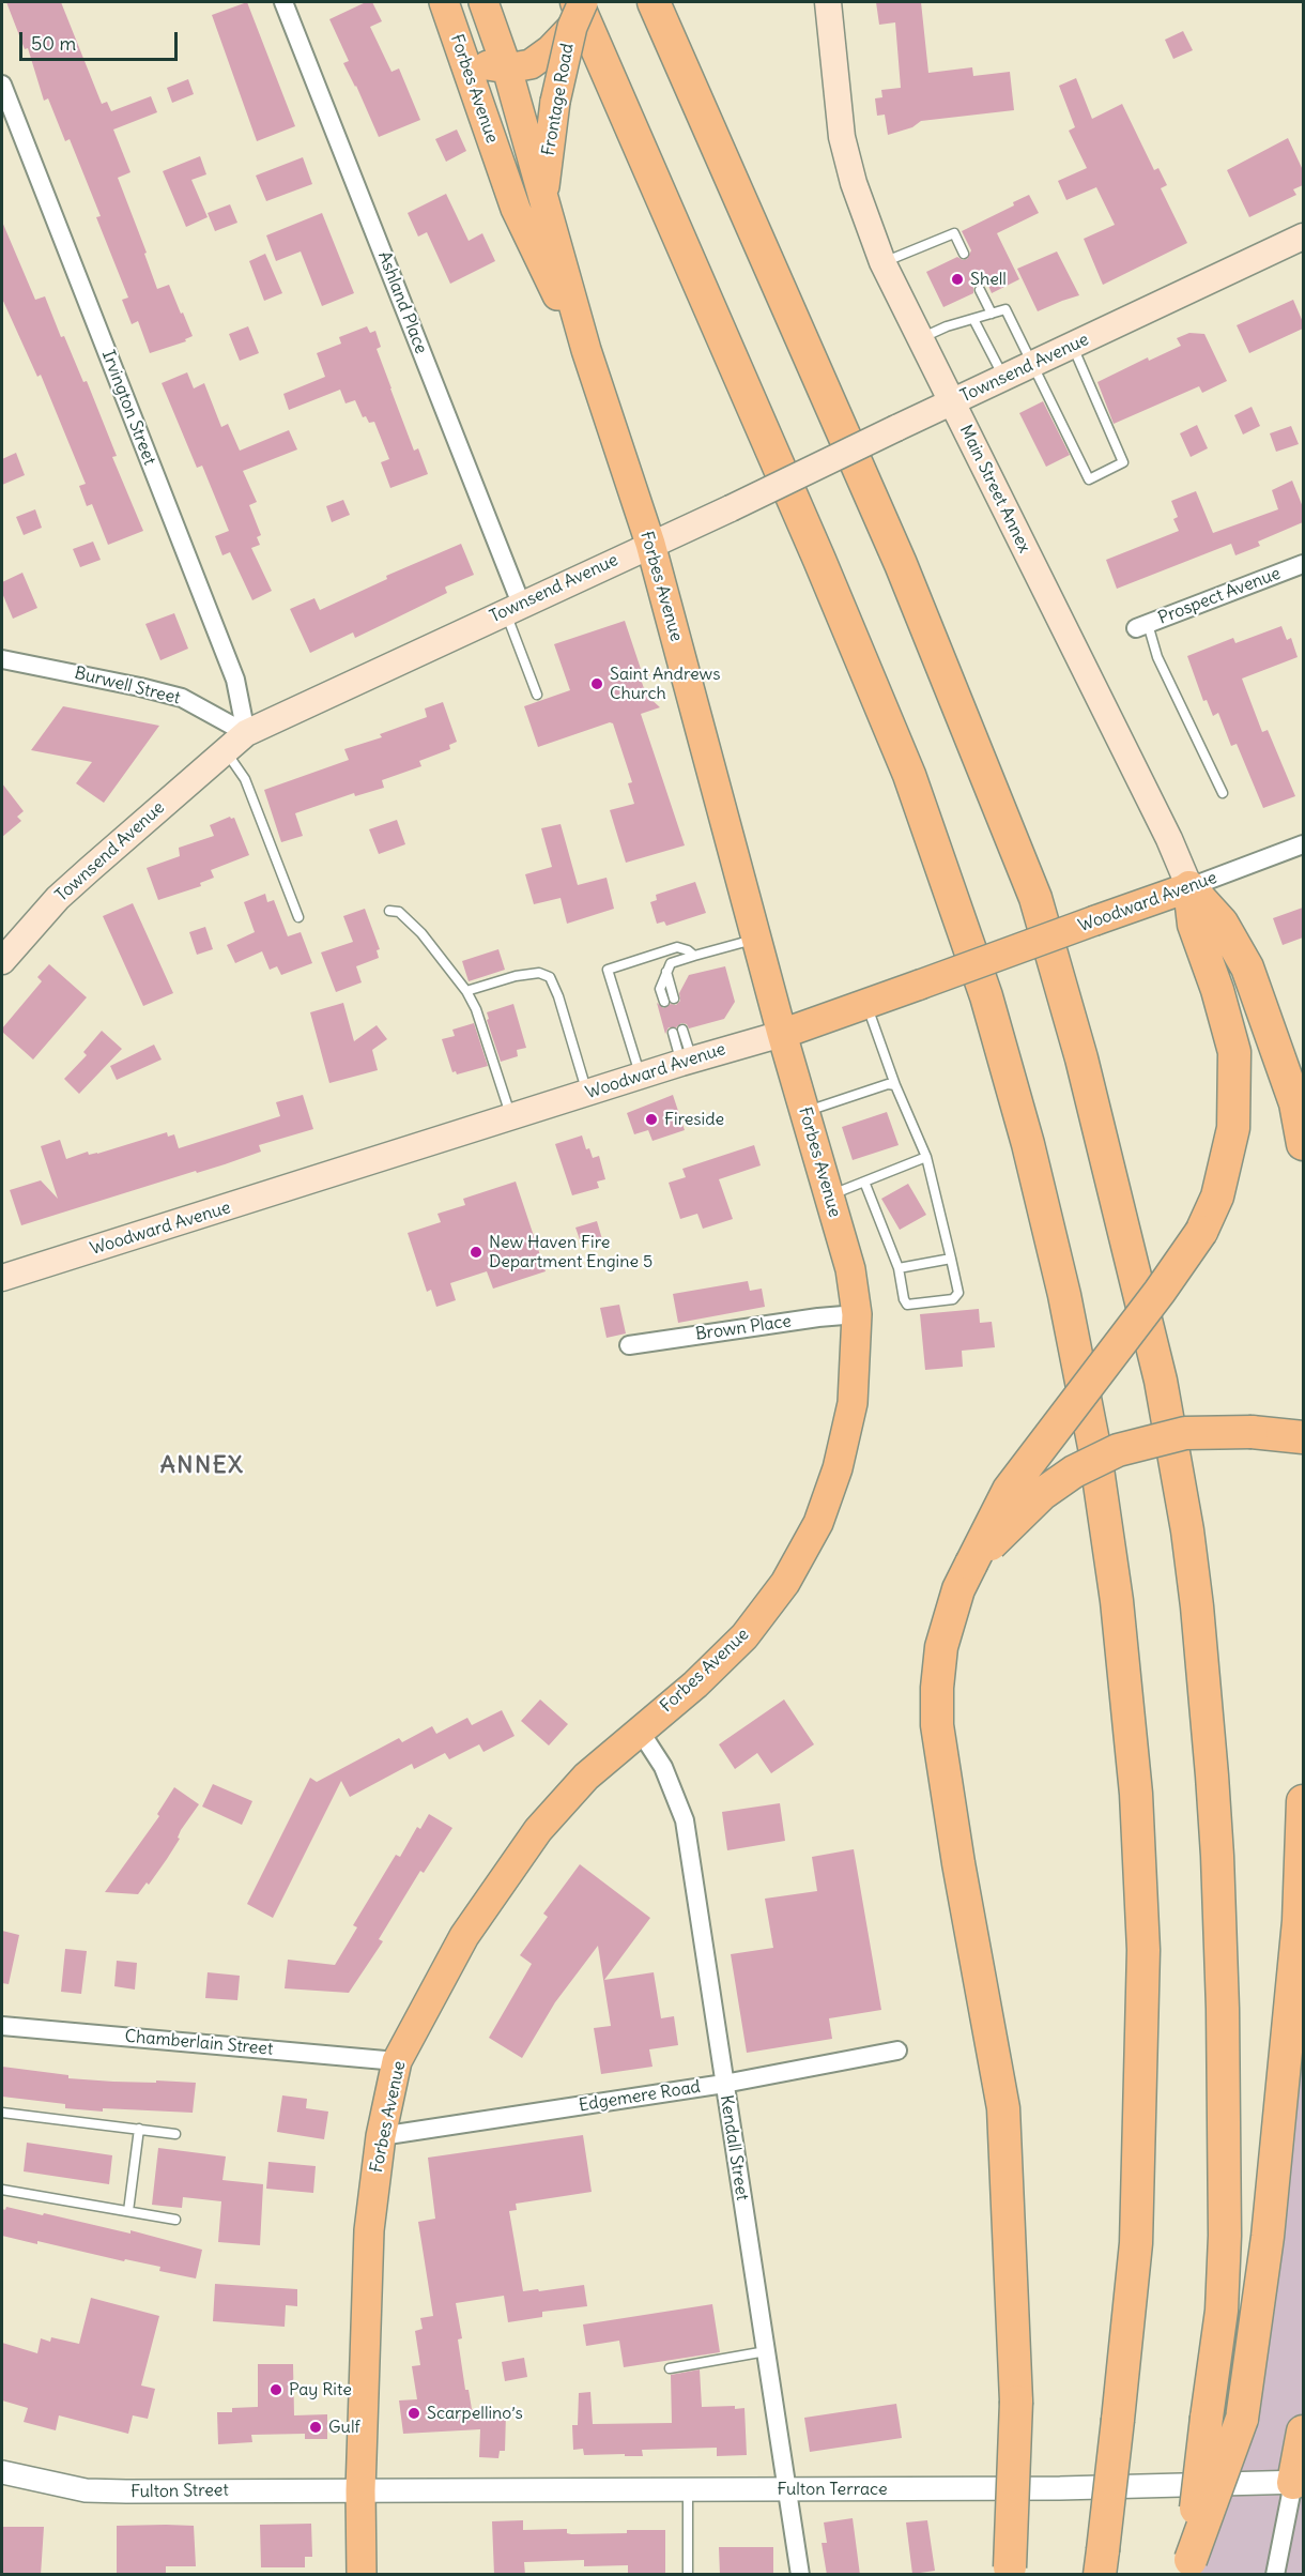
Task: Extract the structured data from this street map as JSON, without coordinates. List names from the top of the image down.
{
  "streets": {
    "main road": [
      "Forbes Avenue",
      "Frontage Road",
      "Townsend Avenue",
      "Main Street Annex",
      "Woodward Avenue"
    ],
    "street": [
      "Ashland Place",
      "Irvington Street",
      "Prospect Avenue",
      "Burwell Street",
      "Brown Place",
      "Chamberlain Street",
      "Edgemere Road",
      "Kendall Street",
      "Fulton Terrace",
      "Fulton Street"
    ]
  },
  "crossings": [
    ["Forbes Avenue", "Frontage Road"],
    ["Forbes Avenue", "Townsend Avenue"],
    ["Forbes Avenue", "Woodward Avenue"],
    ["Forbes Avenue", "Brown Place"],
    ["Forbes Avenue", "Chamberlain Street"],
    ["Forbes Avenue", "Edgemere Road"],
    ["Forbes Avenue", "Kendall Street"],
    ["Forbes Avenue", "Fulton Terrace"],
    ["Forbes Avenue", "Fulton Street"],
    ["Ashland Place", "Townsend Avenue"],
    ["Townsend Avenue", "Irvington Street"],
    ["Townsend Avenue", "Main Street Annex"],
    ["Townsend Avenue", "Burwell Street"],
    ["Irvington Street", "Burwell Street"],
    ["Main Street Annex", "Woodward Avenue"],
    ["Edgemere Road", "Kendall Street"],
    ["Kendall Street", "Fulton Terrace"],
    ["Fulton Terrace", "Fulton Street"]
  ],
  "districts": ["ANNEX"],
  "places": [
    "Shell",
    "Saint Andrews Church",
    "Fireside",
    "New Haven Fire Department Engine 5",
    "Pay Rite",
    "Scarpellino’s",
    "Gulf"
  ],
  "scale_bar": "50 m"
}
